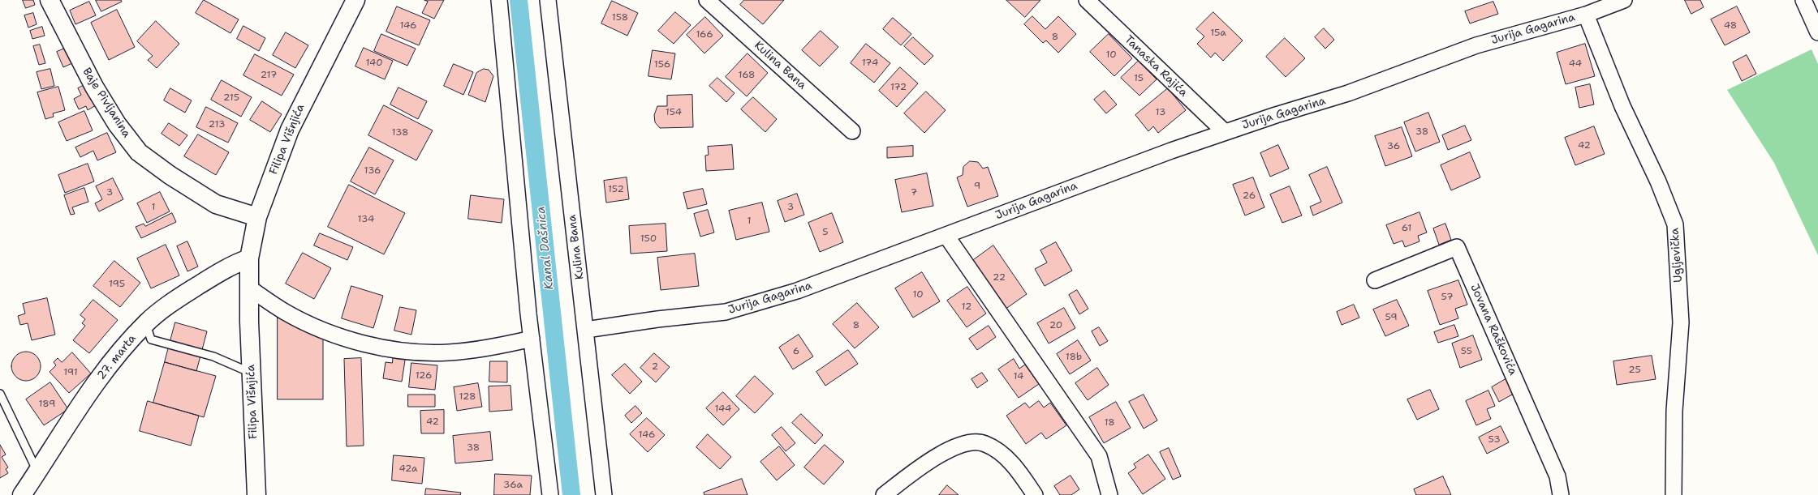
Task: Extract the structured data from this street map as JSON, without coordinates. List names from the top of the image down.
{
  "streets": {
    "street": [
      "Jurija Gagarina",
      "Kulina Bana",
      "Tanaska Rajića",
      "Baje Pivljanina",
      "Filipa Višnjića",
      "Ugljevička",
      "Jovana Raškovića",
      "27. marta"
    ]
  },
  "crossings": [
    ["Jurija Gagarina", "Kulina Bana"],
    ["Jurija Gagarina", "Tanaska Rajića"],
    ["Jurija Gagarina", "Ugljevička"],
    ["Baje Pivljanina", "Filipa Višnjića"],
    ["Filipa Višnjića", "27. marta"]
  ],
  "water": ["Kanal Dašnica"],
  "house_numbers": [
    "158",
    "146",
    "48",
    "15a",
    "166",
    "8",
    "10",
    "140",
    "174",
    "44",
    "156",
    "217",
    "168",
    "15",
    "172",
    "215",
    "154",
    "13",
    "213",
    "38",
    "138",
    "42",
    "36",
    "136",
    "9",
    "152",
    "3",
    "7",
    "26",
    "1",
    "3",
    "134",
    "1",
    "61",
    "5",
    "150",
    "22",
    "195",
    "10",
    "57",
    "12",
    "59",
    "8",
    "20",
    "6",
    "55",
    "18b",
    "2",
    "25",
    "191",
    "126",
    "14",
    "128",
    "189",
    "144",
    "42",
    "18",
    "146",
    "53",
    "38",
    "42a",
    "36a"
  ]
}
